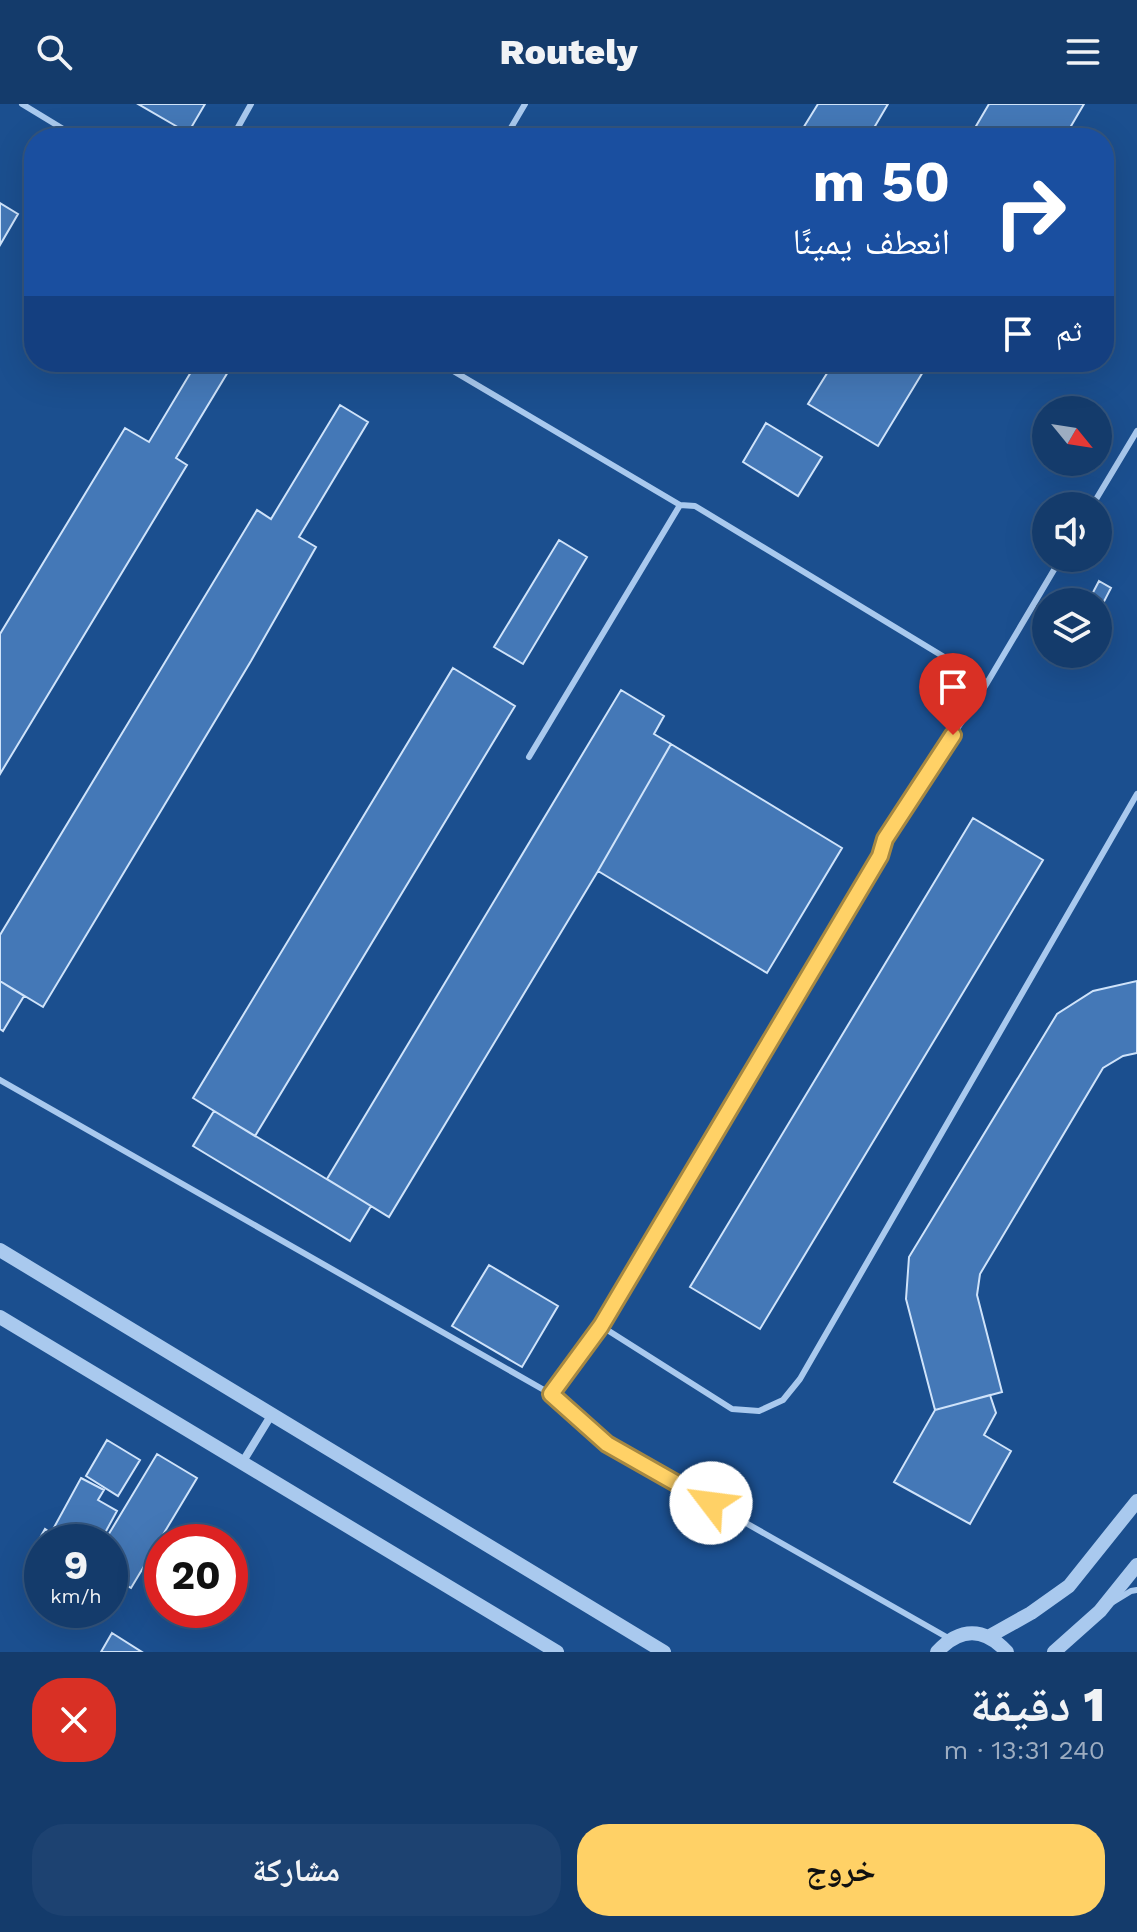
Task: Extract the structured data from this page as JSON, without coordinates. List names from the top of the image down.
{
  "north": "bottom right",
  "page": {
    "header": "Routely",
    "turn": ["50 m", "انعطف يمينًا"],
    "then": "ثم",
    "speed": "9 km/h",
    "limit": "20",
    "heading": ["1 دقيقة", "240 m · 13:31"],
    "buttons": ["خروج", "مشاركة"]
  }
}
